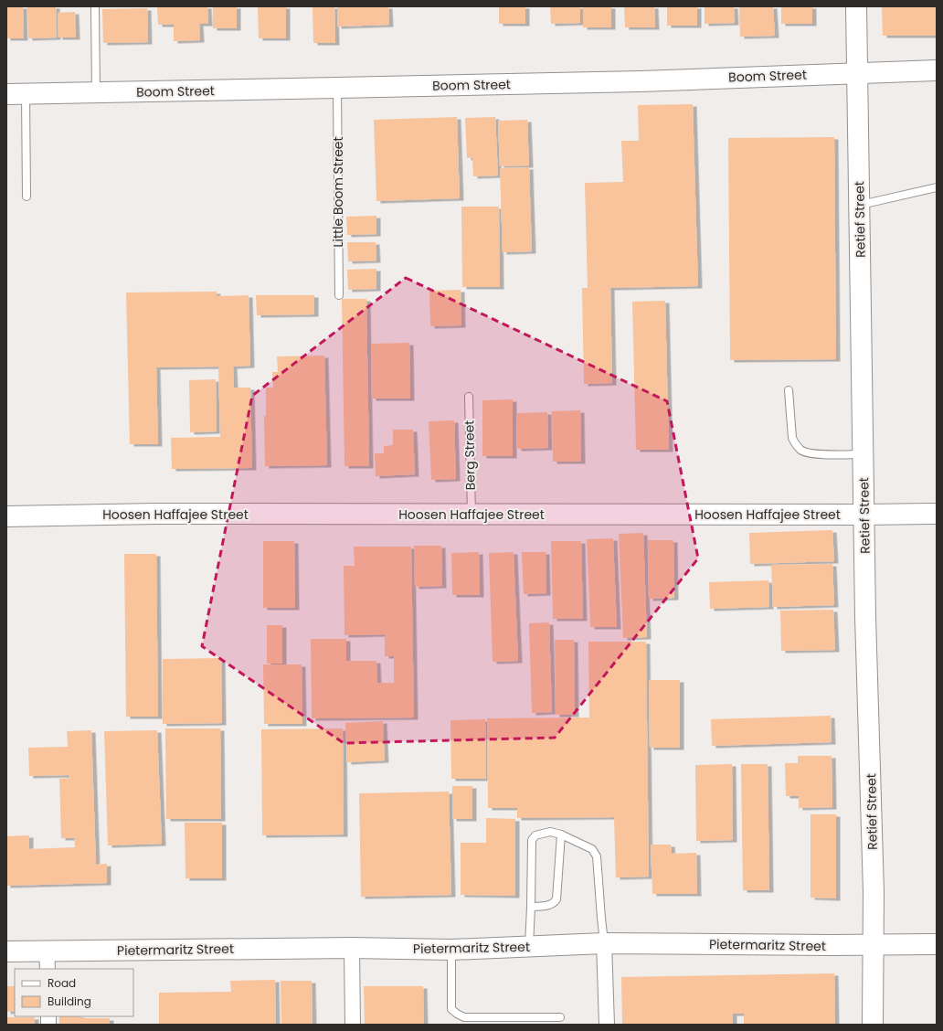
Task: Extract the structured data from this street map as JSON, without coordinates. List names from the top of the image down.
{
  "streets": {
    "street": [
      "Boom Street",
      "Retief Street",
      "Hoosen Haffajee Street",
      "Pietermaritz Street"
    ],
    "lane": ["Little Boom Street", "Berg Street"]
  },
  "crossings": [
    ["Boom Street", "Little Boom Street"],
    ["Boom Street", "Retief Street"],
    ["Retief Street", "Hoosen Haffajee Street"],
    ["Retief Street", "Pietermaritz Street"],
    ["Berg Street", "Hoosen Haffajee Street"]
  ],
  "legend": ["Road", "Building"]
}
